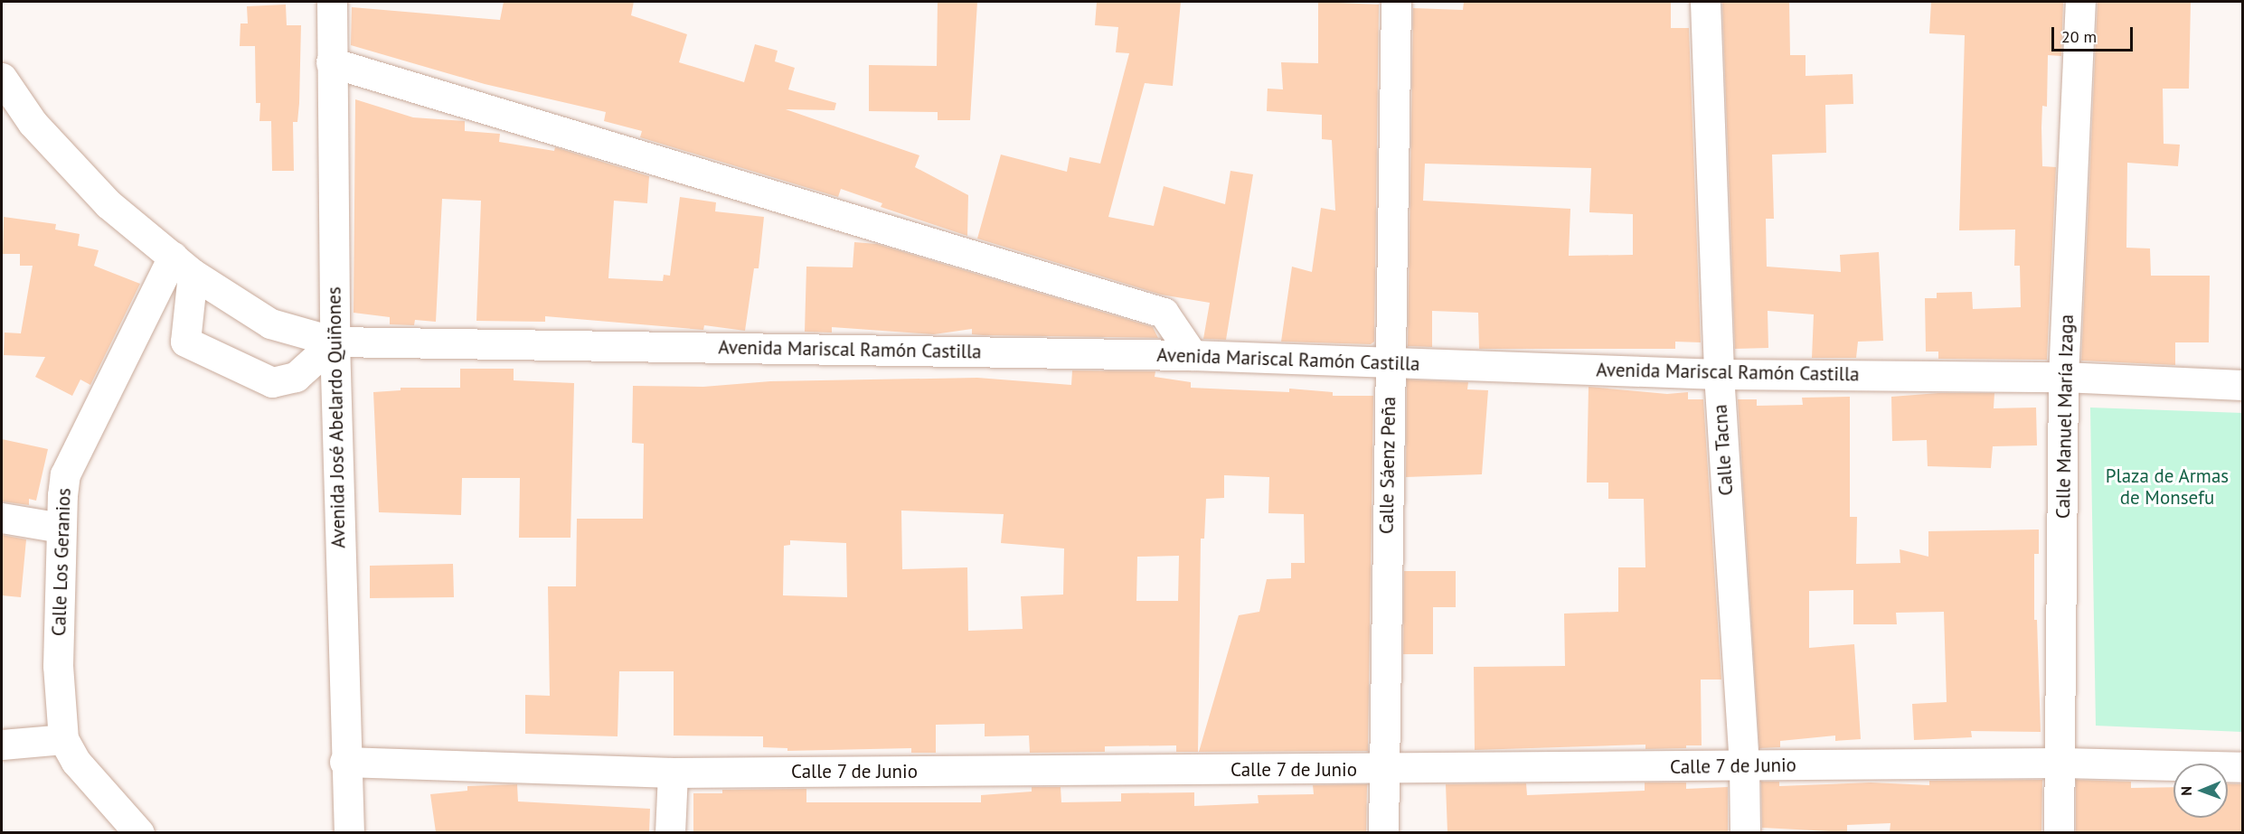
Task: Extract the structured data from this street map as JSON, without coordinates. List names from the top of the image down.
{
  "streets": {
    "street": [
      "Avenida Mariscal Ramón Castilla",
      "Calle Manuel María Izaga",
      "Avenida José Abelardo Quiñones",
      "Calle Tacna",
      "Calle Sáenz Peña",
      "Calle Los Geranios",
      "Calle 7 de Junio"
    ]
  },
  "crossings": [
    ["Avenida Mariscal Ramón Castilla", "Calle Manuel María Izaga"],
    ["Avenida Mariscal Ramón Castilla", "Avenida José Abelardo Quiñones"],
    ["Avenida Mariscal Ramón Castilla", "Calle Tacna"],
    ["Avenida Mariscal Ramón Castilla", "Calle Sáenz Peña"],
    ["Avenida Mariscal Ramón Castilla", "Calle Los Geranios"],
    ["Calle Manuel María Izaga", "Calle 7 de Junio"],
    ["Avenida José Abelardo Quiñones", "Calle 7 de Junio"],
    ["Calle Tacna", "Calle 7 de Junio"],
    ["Calle Sáenz Peña", "Calle 7 de Junio"]
  ],
  "parks": ["Plaza de Armas de Monsefu"],
  "scale_bar": "20 m",
  "north": "left"
}
